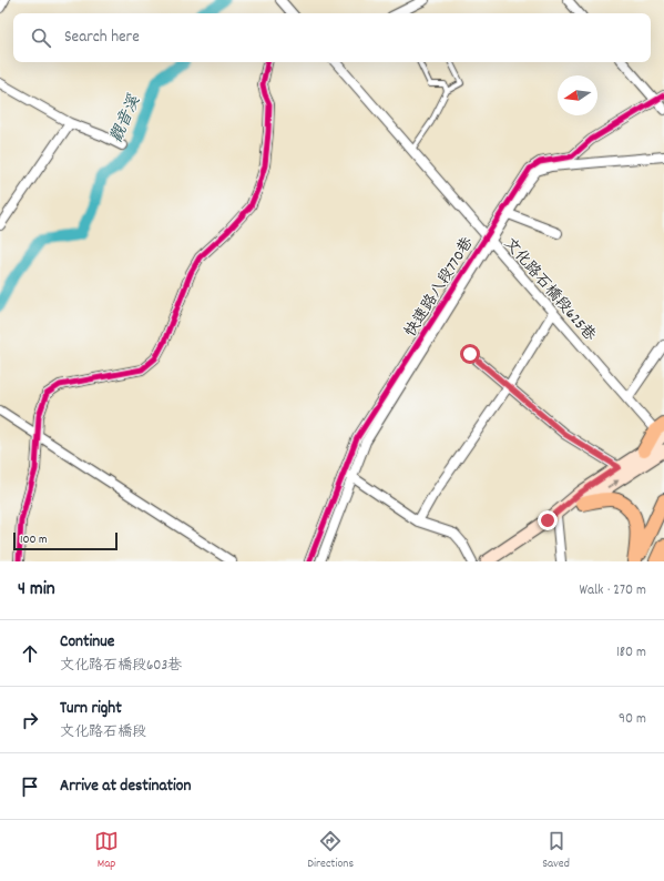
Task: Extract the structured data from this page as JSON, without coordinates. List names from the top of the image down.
{
  "streets": {
    "street": ["快速路八段770巷", "文化路石橋段625巷"]
  },
  "crossings": [
    ["快速路八段770巷", "文化路石橋段625巷"]
  ],
  "water": ["觀音溪"],
  "scale_bar": "100 m",
  "north": "left",
  "page": {
    "search": "Search here",
    "scale": "100 m",
    "heading": ["4 min", "Walk · 270 m"],
    "list": [
      ["Continue", "文化路石橋段603巷", "180 m"],
      ["Turn right", "文化路石橋段", "90 m"],
      "Arrive at destination"
    ],
    "nav": ["Map", "Directions", "Saved"]
  }
}
